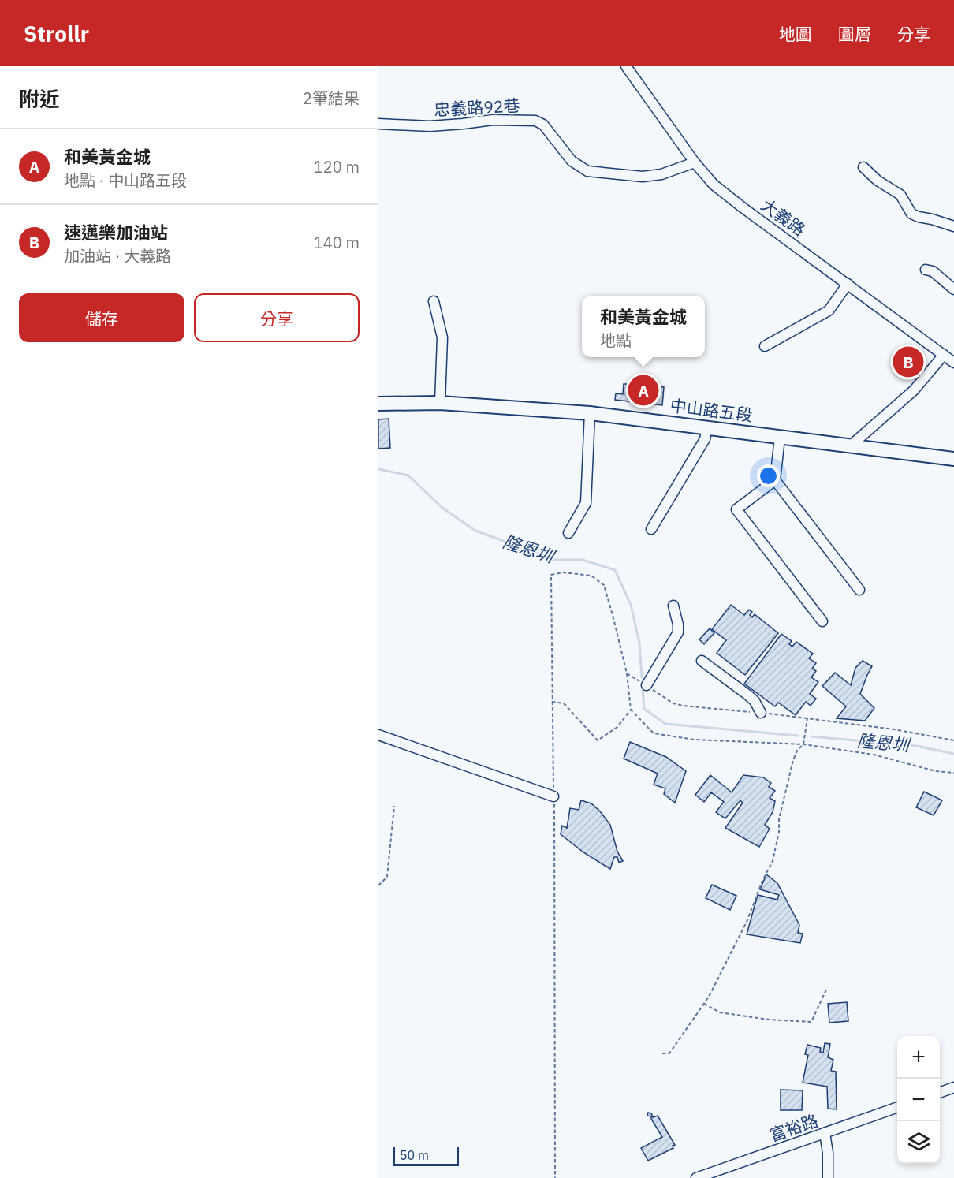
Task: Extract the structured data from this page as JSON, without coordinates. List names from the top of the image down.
{
  "streets": {
    "main road": ["中山路五段"],
    "street": ["忠義路92巷", "大義路", "富裕路"]
  },
  "crossings": [
    ["忠義路92巷", "大義路"]
  ],
  "water": ["隆恩圳"],
  "scale_bar": "50 m",
  "page": {
    "header": "Strollr",
    "nav": ["地圖", "圖層", "分享"],
    "heading": ["附近", "2筆結果"],
    "list": [
      {
        "mark": "A",
        "name": "和美黃金城",
        "note": "地點 · 中山路五段",
        "value": "120 m"
      },
      {
        "mark": "B",
        "name": "速邁樂加油站",
        "note": "加油站 · 大義路",
        "value": "140 m"
      }
    ],
    "buttons": ["儲存", "分享"],
    "popup": ["和美黃金城", "地點"],
    "pins": ["B", "A"],
    "map_buttons": ["+", "−"],
    "scale": "50 m"
  }
}
